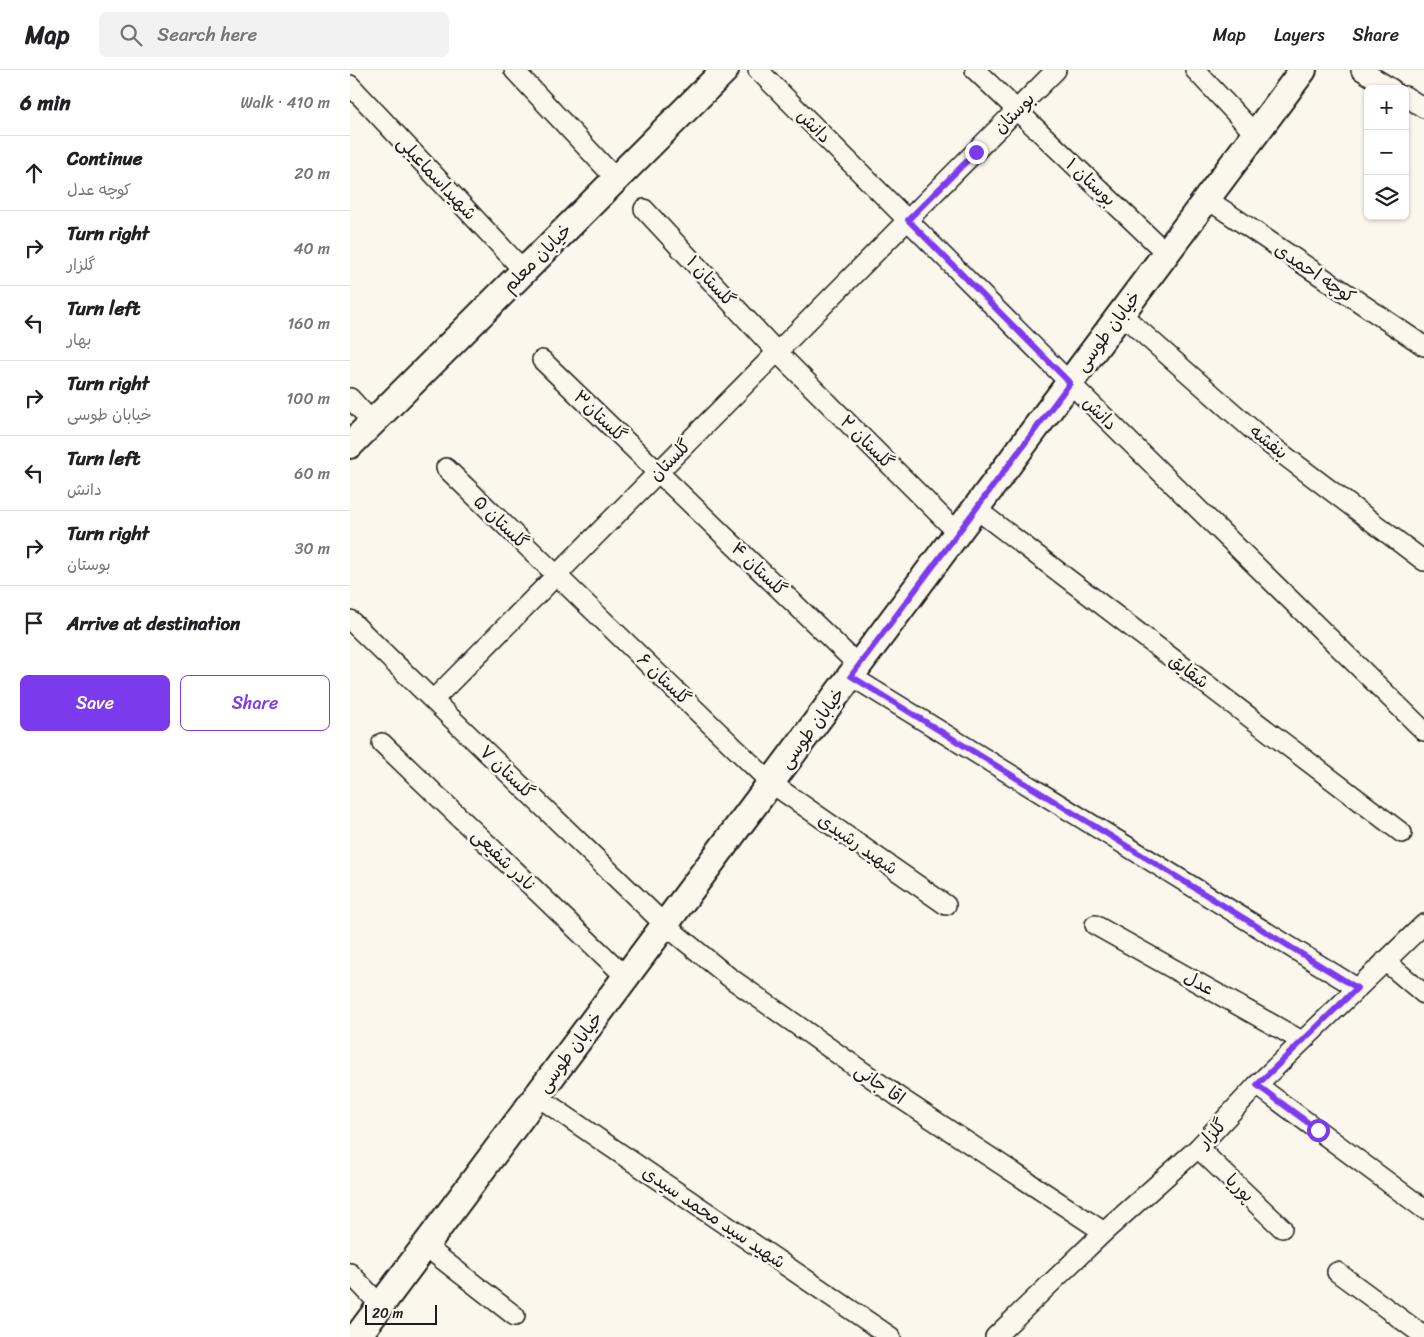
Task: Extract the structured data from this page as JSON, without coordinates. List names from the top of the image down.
{
  "streets": {
    "street": [
      "بوستان",
      "دانش",
      "شهیداسماعیلی",
      "بوستان ۱",
      "خیابان معلم",
      "کوچه احمدی",
      "گلستان ۱",
      "خیابان طوسی",
      "گلستان۳",
      "گلستان ۲",
      "بنفشه",
      "گلستان",
      "گلستان ۵",
      "گلستان ۴",
      "شقایق",
      "گلستان ۶",
      "گلستان ۷",
      "شهید رشیدی",
      "نادر شفیعی",
      "عدل",
      "اقا جانی",
      "گلزار",
      "پوریا",
      "شهید سید محمد سیدی"
    ]
  },
  "crossings": [
    ["بوستان", "دانش"],
    ["بوستان", "بوستان ۱"],
    ["بوستان", "گلستان"],
    ["دانش", "خیابان طوسی"],
    ["دانش", "گلستان"],
    ["شهیداسماعیلی", "خیابان معلم"],
    ["بوستان ۱", "خیابان طوسی"],
    ["کوچه احمدی", "خیابان طوسی"],
    ["گلستان ۱", "گلستان ۲"],
    ["گلستان ۱", "گلستان"],
    ["خیابان طوسی", "گلستان ۲"],
    ["خیابان طوسی", "بنفشه"],
    ["خیابان طوسی", "گلستان ۴"],
    ["خیابان طوسی", "شقایق"],
    ["خیابان طوسی", "گلستان ۶"],
    ["خیابان طوسی", "گلستان ۷"],
    ["خیابان طوسی", "شهید رشیدی"],
    ["خیابان طوسی", "نادر شفیعی"],
    ["خیابان طوسی", "اقا جانی"],
    ["خیابان طوسی", "شهید سید محمد سیدی"],
    ["گلستان۳", "گلستان"],
    ["گلستان۳", "گلستان ۴"],
    ["گلستان ۲", "گلستان"],
    ["گلستان", "گلستان ۵"],
    ["گلستان", "گلستان ۴"],
    ["گلستان", "گلستان ۶"],
    ["گلستان", "گلستان ۷"],
    ["گلستان ۵", "گلستان ۶"],
    ["گلستان ۴", "گلزار"],
    ["گلستان ۶", "شهید رشیدی"],
    ["گلستان ۷", "اقا جانی"],
    ["عدل", "گلزار"],
    ["اقا جانی", "گلزار"],
    ["گلزار", "پوریا"]
  ],
  "scale_bar": "20 m",
  "page": {
    "header": "Map",
    "search": "Search here",
    "nav": ["Map", "Layers", "Share"],
    "heading": ["6 min", "Walk · 410 m"],
    "map_buttons": ["+", "−"],
    "list": [
      ["Continue", "کوچه عدل", "20 m"],
      ["Turn right", "گلزار", "40 m"],
      ["Turn left", "بهار", "160 m"],
      ["Turn right", "خیابان طوسی", "100 m"],
      ["Turn left", "دانش", "60 m"],
      ["Turn right", "بوستان", "30 m"],
      "Arrive at destination"
    ],
    "buttons": ["Save", "Share"],
    "scale": "20 m"
  }
}
